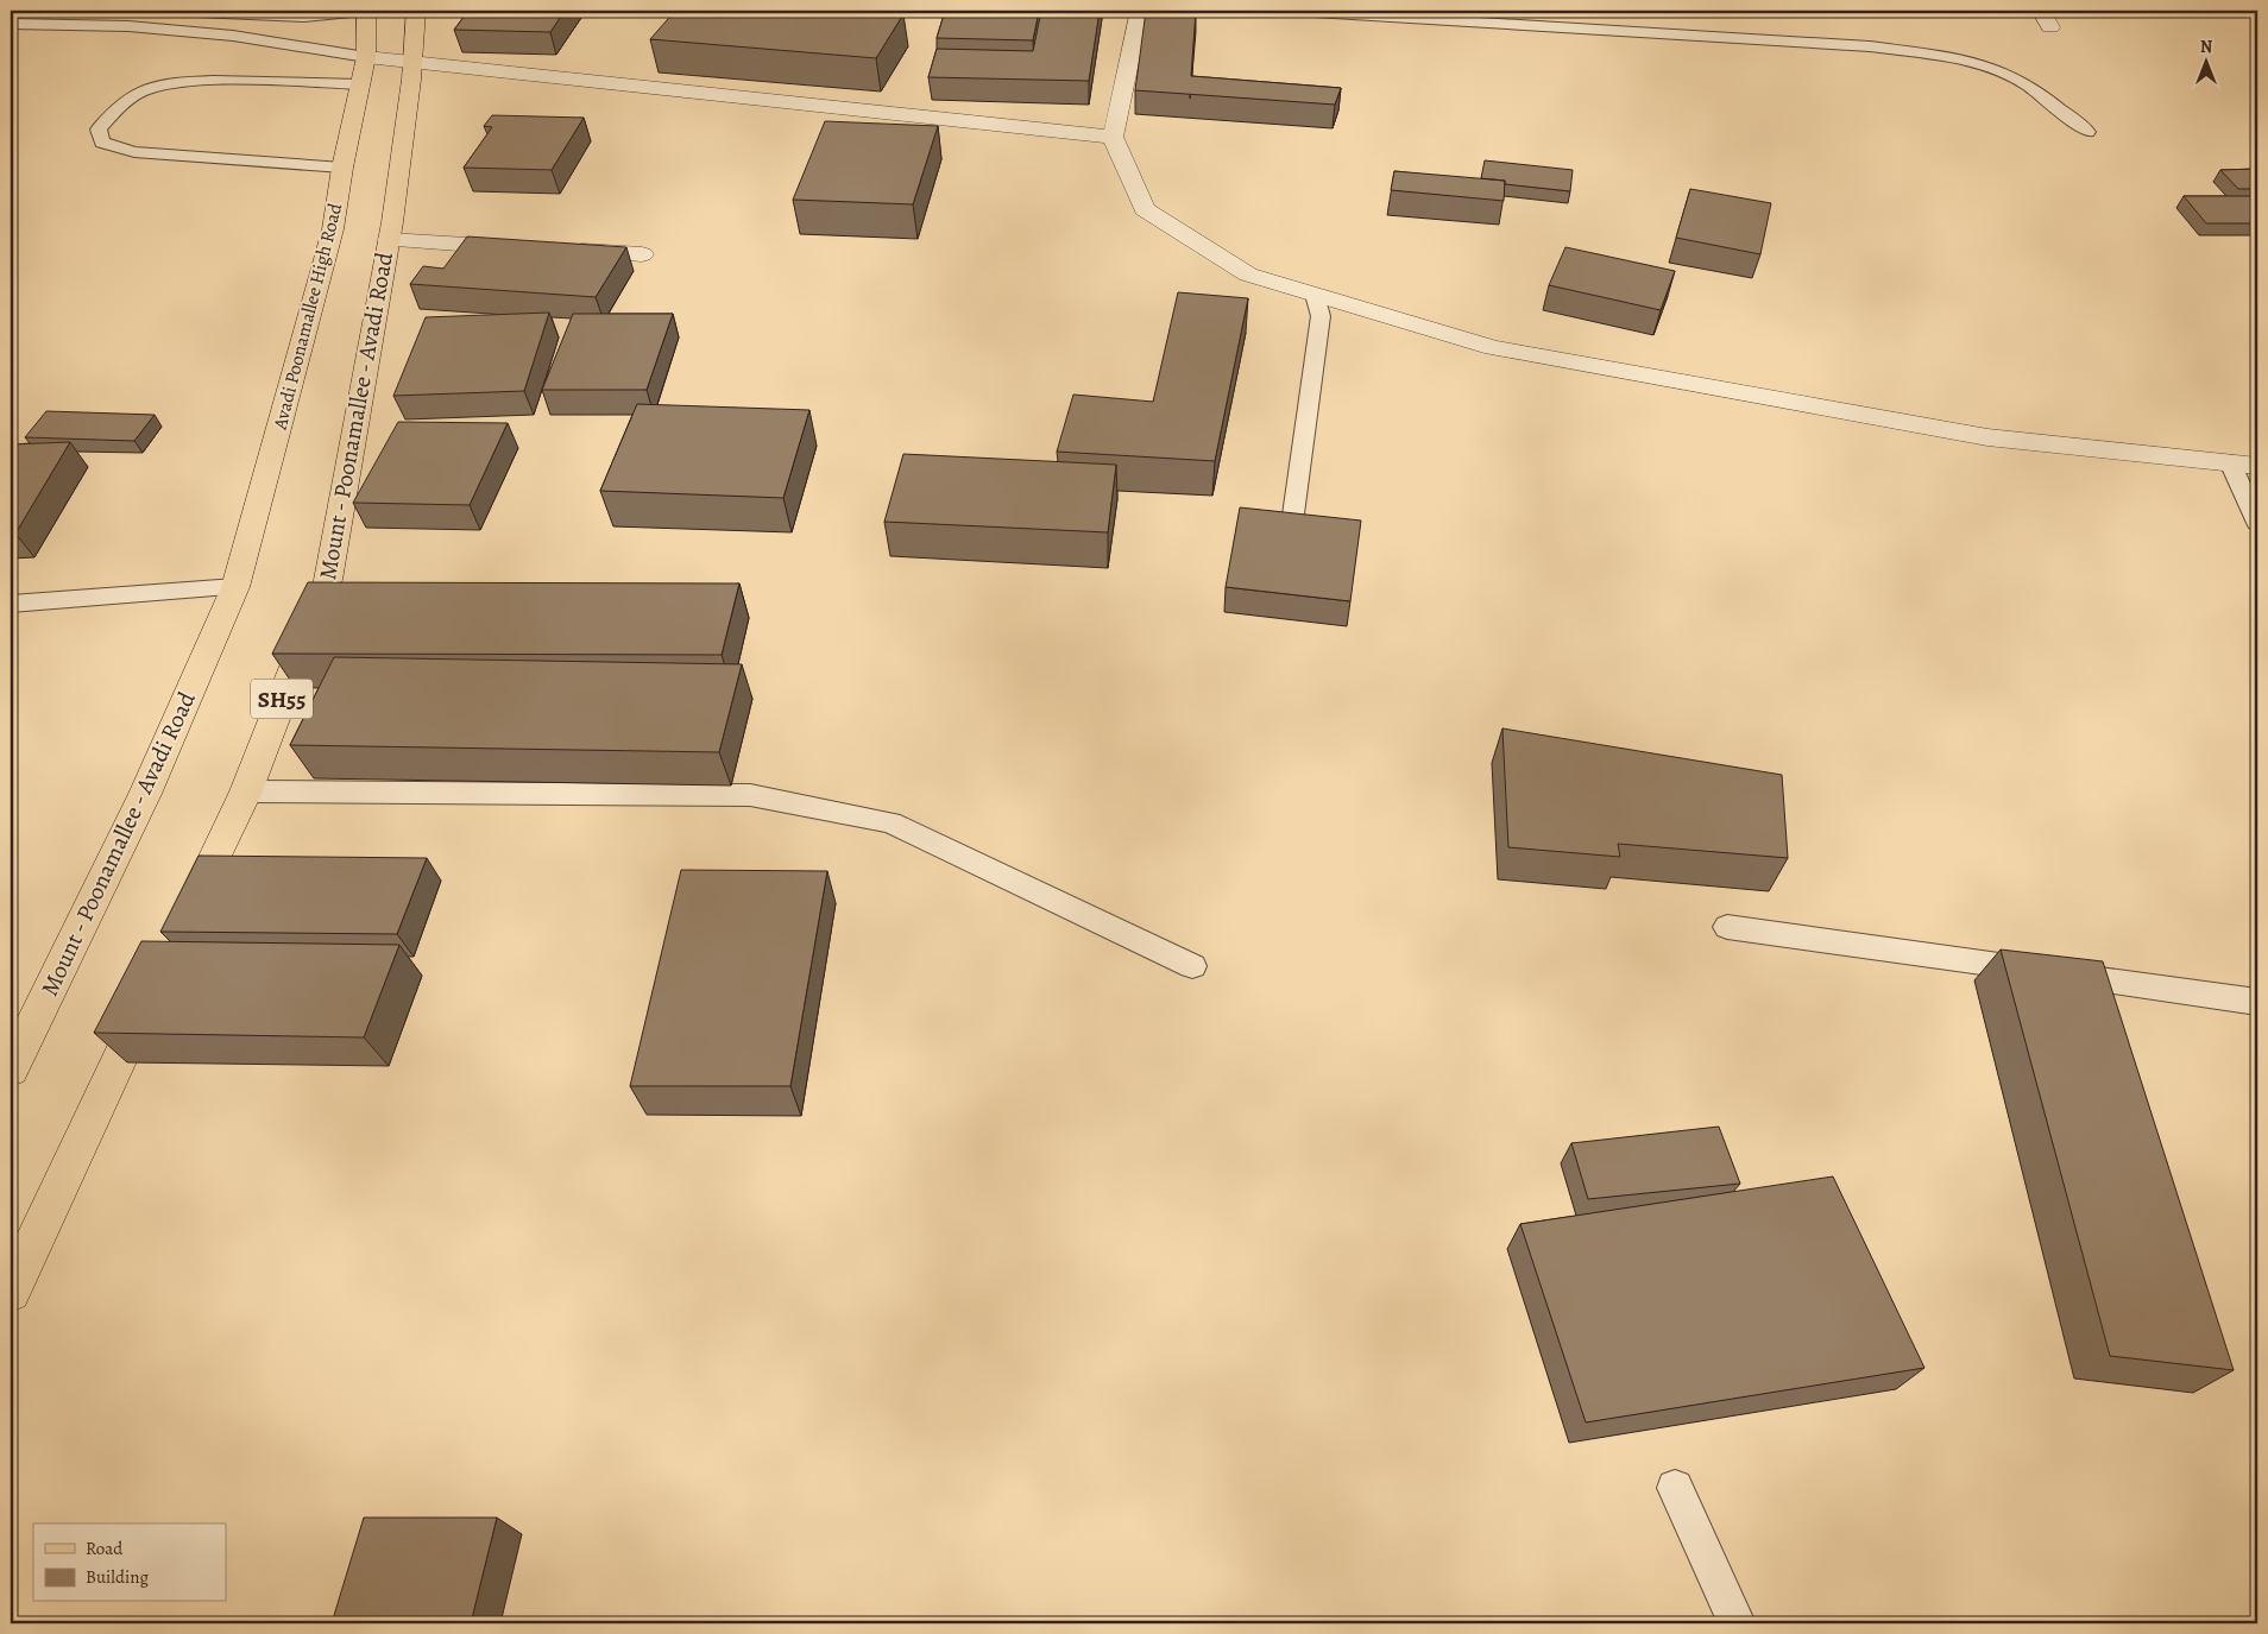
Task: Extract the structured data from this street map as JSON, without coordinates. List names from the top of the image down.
{
  "streets": {
    "main road": ["Avadi Poonamallee High Road", "Mount - Poonamallee - Avadi Road", "SH55"]
  },
  "crossings": [
    ["Avadi Poonamallee High Road", "Mount - Poonamallee - Avadi Road"]
  ],
  "legend": ["Road", "Building"],
  "north": "top"
}
